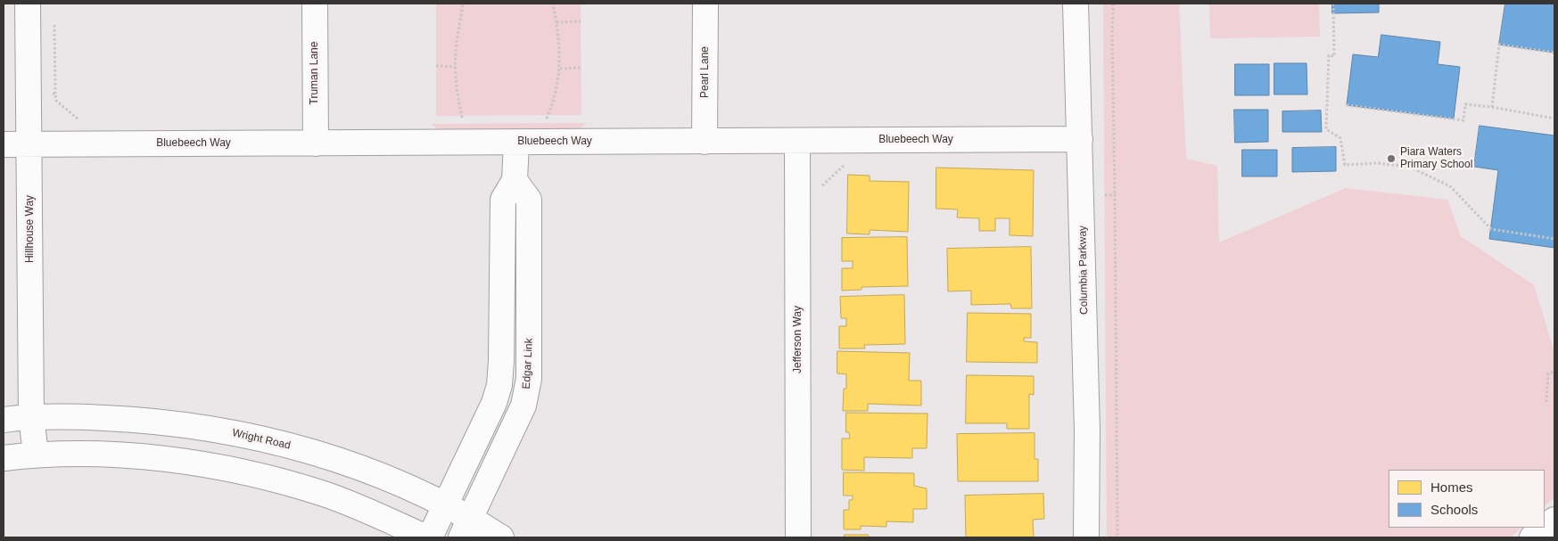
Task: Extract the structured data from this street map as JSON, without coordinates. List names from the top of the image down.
{
  "streets": {
    "street": [
      "Pearl Lane",
      "Truman Lane",
      "Bluebeech Way",
      "Hillhouse Way",
      "Columbia Parkway",
      "Jefferson Way",
      "Edgar Link",
      "Wright Road"
    ]
  },
  "crossings": [
    ["Pearl Lane", "Bluebeech Way"],
    ["Truman Lane", "Bluebeech Way"],
    ["Bluebeech Way", "Hillhouse Way"],
    ["Bluebeech Way", "Columbia Parkway"],
    ["Bluebeech Way", "Jefferson Way"],
    ["Hillhouse Way", "Wright Road"],
    ["Edgar Link", "Wright Road"]
  ],
  "places": ["Piara Waters Primary School"],
  "legend": ["Homes", "Schools"]
}
